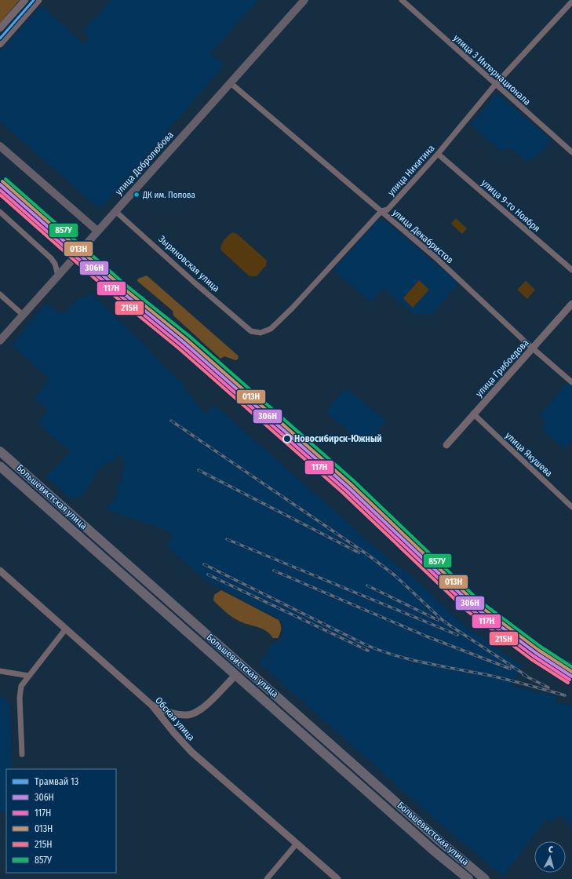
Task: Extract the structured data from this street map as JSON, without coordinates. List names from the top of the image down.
{
  "streets": {
    "highway": ["Большевистская улица"],
    "main road": ["улица Добролюбова"],
    "street": [
      "улица 3 Интернационала",
      "улица Никитина",
      "улица 9-го Ноября",
      "улица Декабристов",
      "Зыряновская улица",
      "улица Грибоедова",
      "улица Якушева",
      "Обская улица"
    ]
  },
  "crossings": [
    ["улица 3 Интернационала", "улица Никитина"],
    ["улица Добролюбова", "улица Декабристов"],
    ["улица Добролюбова", "Зыряновская улица"],
    ["улица Никитина", "улица 9-го Ноября"],
    ["улица Никитина", "улица Декабристов"],
    ["улица Никитина", "Зыряновская улица"],
    ["улица Декабристов", "улица Грибоедова"],
    ["улица Грибоедова", "улица Якушева"]
  ],
  "places": ["ДК им. Попова", "Новосибирск-Южный"],
  "lines": [
    "tram line 13",
    "transit line 857У",
    "transit line 013Н",
    "transit line 306Н",
    "transit line 117Н",
    "transit line 215Н"
  ],
  "legend": [
    "Трамвай 13",
    "306Н",
    "117Н",
    "013Н",
    "215Н",
    "857У"
  ],
  "north": "top"
}
